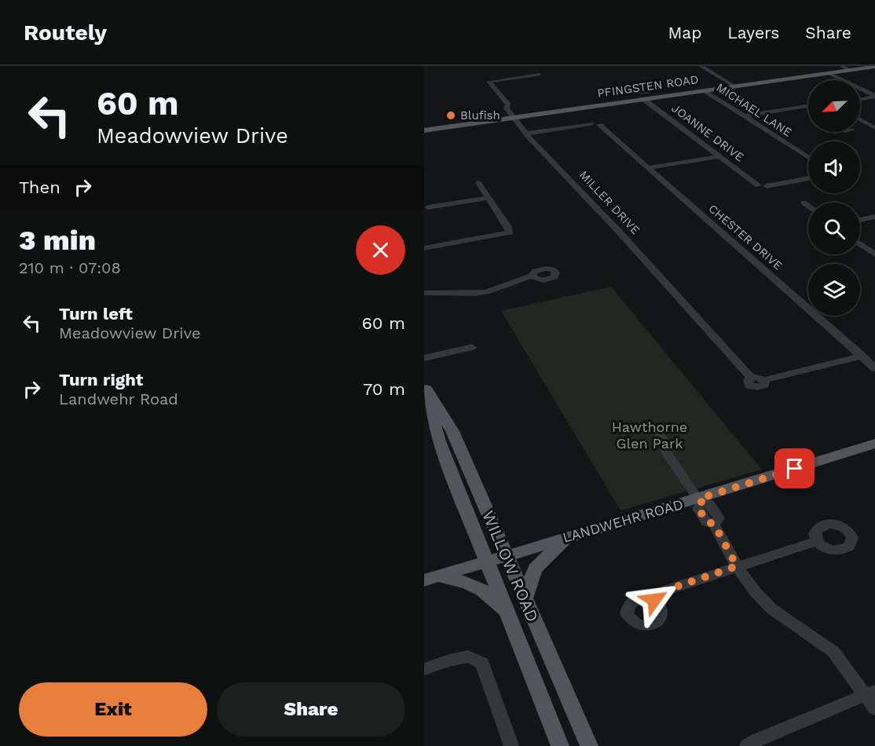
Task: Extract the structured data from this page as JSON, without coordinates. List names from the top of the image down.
{
  "streets": {
    "main road": ["PFINGSTEN ROAD", "LANDWEHR ROAD", "WILLOW ROAD"],
    "street": [
      "MICHAEL LANE",
      "JOANNE DRIVE",
      "MILLER DRIVE",
      "CHESTER DRIVE"
    ]
  },
  "crossings": [
    ["PFINGSTEN ROAD", "MICHAEL LANE"],
    ["PFINGSTEN ROAD", "JOANNE DRIVE"],
    ["PFINGSTEN ROAD", "MILLER DRIVE"],
    ["MILLER DRIVE", "CHESTER DRIVE"],
    ["LANDWEHR ROAD", "WILLOW ROAD"]
  ],
  "parks": ["Hawthorne Glen Park"],
  "places": ["Blufish"],
  "north": "bottom left",
  "page": {
    "header": "Routely",
    "nav": ["Map", "Layers", "Share"],
    "turn": ["60 m", "Meadowview Drive"],
    "then": "Then",
    "heading": ["3 min", "210 m · 07:08"],
    "list": [
      {
        "name": "Turn left",
        "note": "Meadowview Drive",
        "value": "60 m"
      },
      {
        "name": "Turn right",
        "note": "Landwehr Road",
        "value": "70 m"
      }
    ],
    "buttons": ["Exit", "Share"]
  }
}
